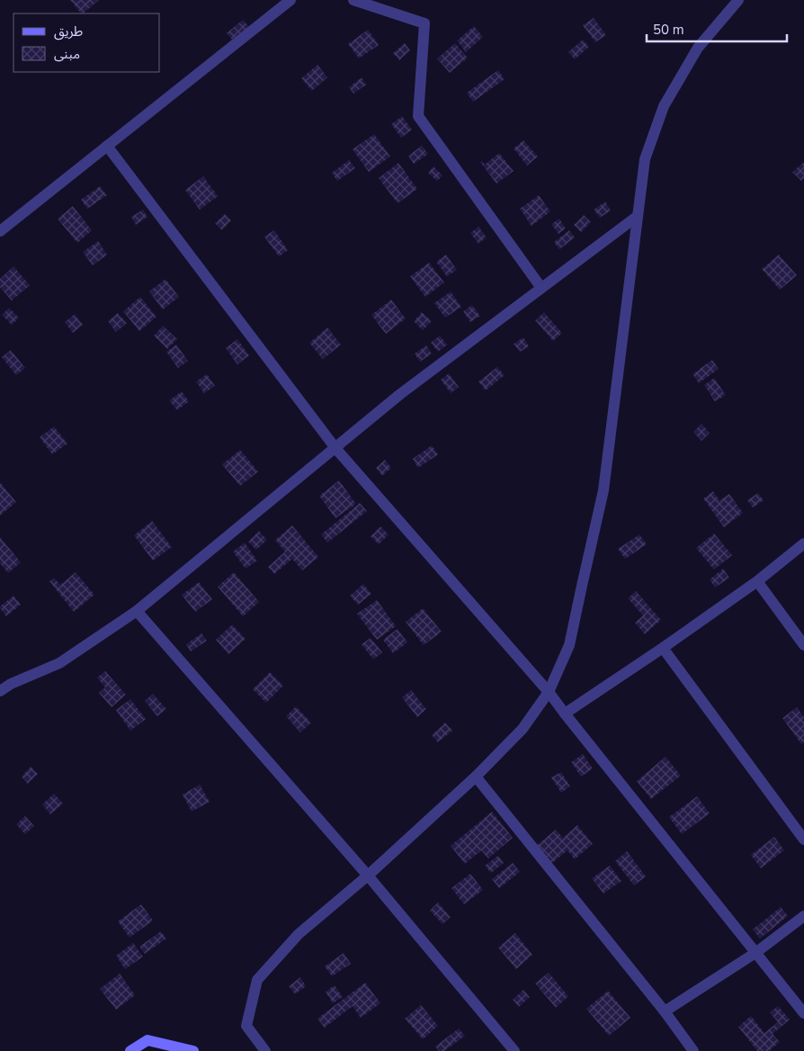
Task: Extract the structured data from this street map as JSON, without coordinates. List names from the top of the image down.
{
  "legend": ["طريق", "مبنى"],
  "scale_bar": "50 m"
}
